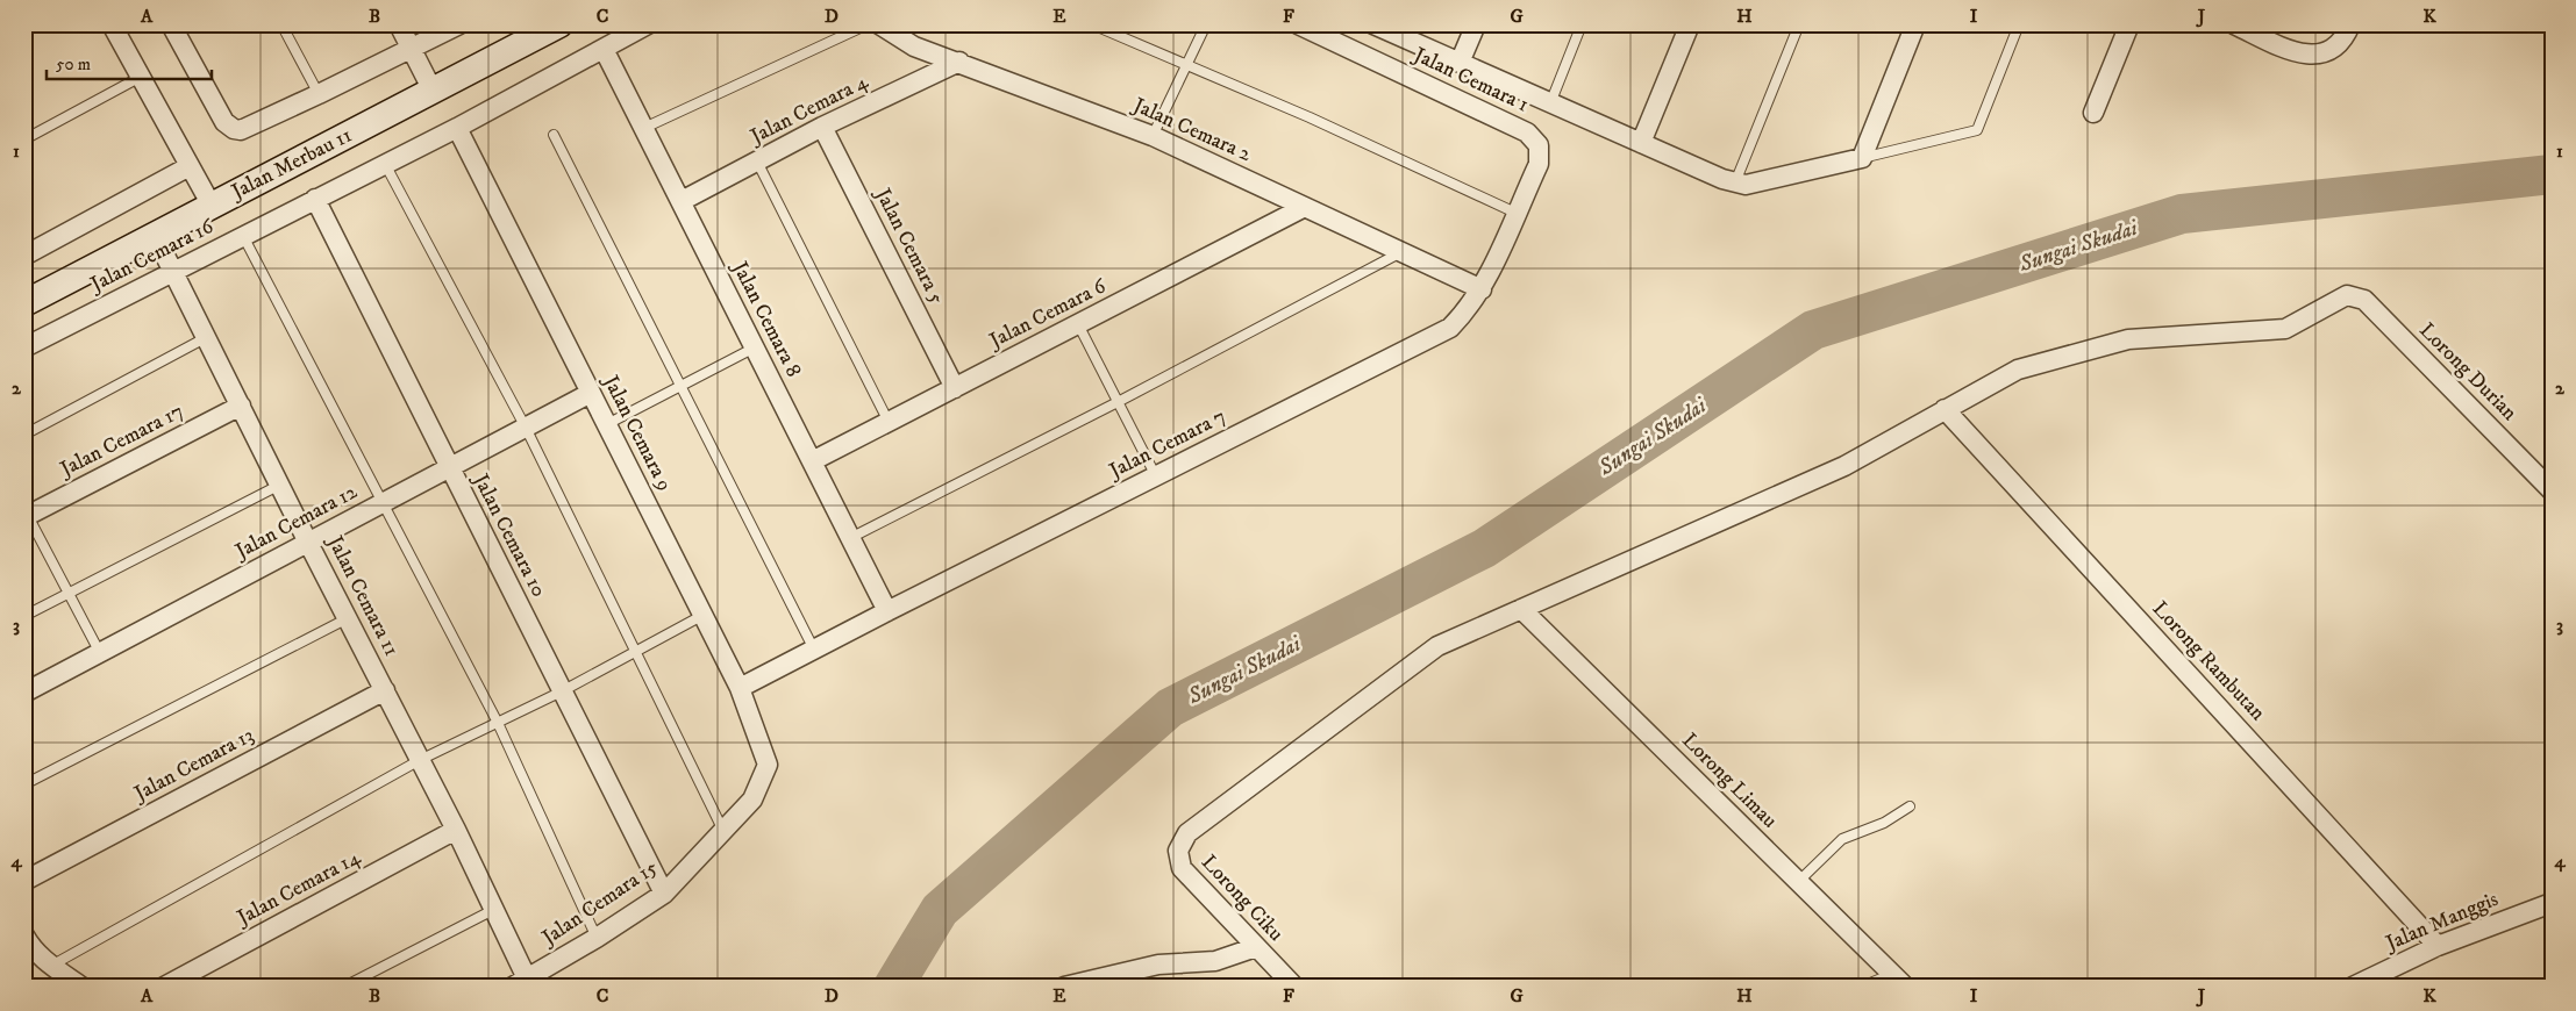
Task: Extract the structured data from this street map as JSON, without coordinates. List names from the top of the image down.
{
  "streets": {
    "street": [
      "Jalan Cemara 1",
      "Jalan Cemara 4",
      "Jalan Cemara 2",
      "Jalan Merbau 11",
      "Jalan Cemara 5",
      "Jalan Cemara 16",
      "Jalan Cemara 6",
      "Jalan Cemara 8",
      "Lorong Durian",
      "Jalan Cemara 9",
      "Jalan Cemara 17",
      "Jalan Cemara 7",
      "Jalan Cemara 12",
      "Jalan Cemara 10",
      "Jalan Cemara 11",
      "Lorong Rambutan",
      "Jalan Cemara 13",
      "Lorong Limau",
      "Jalan Cemara 14",
      "Lorong Ciku",
      "Jalan Cemara 15",
      "Jalan Manggis"
    ]
  },
  "crossings": [
    ["Jalan Cemara 1", "Jalan Cemara 7"],
    ["Jalan Cemara 4", "Jalan Cemara 2"],
    ["Jalan Cemara 4", "Jalan Cemara 5"],
    ["Jalan Cemara 4", "Jalan Cemara 8"],
    ["Jalan Cemara 2", "Jalan Cemara 6"],
    ["Jalan Cemara 2", "Jalan Cemara 7"],
    ["Jalan Merbau 11", "Jalan Cemara 11"],
    ["Jalan Cemara 5", "Jalan Cemara 6"],
    ["Jalan Cemara 16", "Jalan Cemara 8"],
    ["Jalan Cemara 16", "Jalan Cemara 9"],
    ["Jalan Cemara 16", "Jalan Cemara 10"],
    ["Jalan Cemara 16", "Jalan Cemara 11"],
    ["Jalan Cemara 6", "Jalan Cemara 8"],
    ["Jalan Cemara 8", "Jalan Cemara 7"],
    ["Lorong Durian", "Lorong Rambutan"],
    ["Jalan Cemara 9", "Jalan Cemara 7"],
    ["Jalan Cemara 9", "Jalan Cemara 12"],
    ["Jalan Cemara 9", "Jalan Cemara 15"],
    ["Jalan Cemara 17", "Jalan Cemara 11"],
    ["Jalan Cemara 12", "Jalan Cemara 10"],
    ["Jalan Cemara 12", "Jalan Cemara 11"],
    ["Jalan Cemara 10", "Jalan Cemara 15"],
    ["Jalan Cemara 11", "Jalan Cemara 13"],
    ["Jalan Cemara 11", "Jalan Cemara 14"],
    ["Jalan Cemara 11", "Jalan Cemara 15"],
    ["Lorong Rambutan", "Jalan Manggis"],
    ["Lorong Limau", "Lorong Ciku"]
  ],
  "water": ["Sungai Skudai"],
  "scale_bar": "50 m",
  "grid": {
    "columns": [
      "A",
      "B",
      "C",
      "D",
      "E",
      "F",
      "G",
      "H",
      "I",
      "J",
      "K"
    ],
    "rows": [
      "1",
      "2",
      "3",
      "4"
    ]
  }
}
